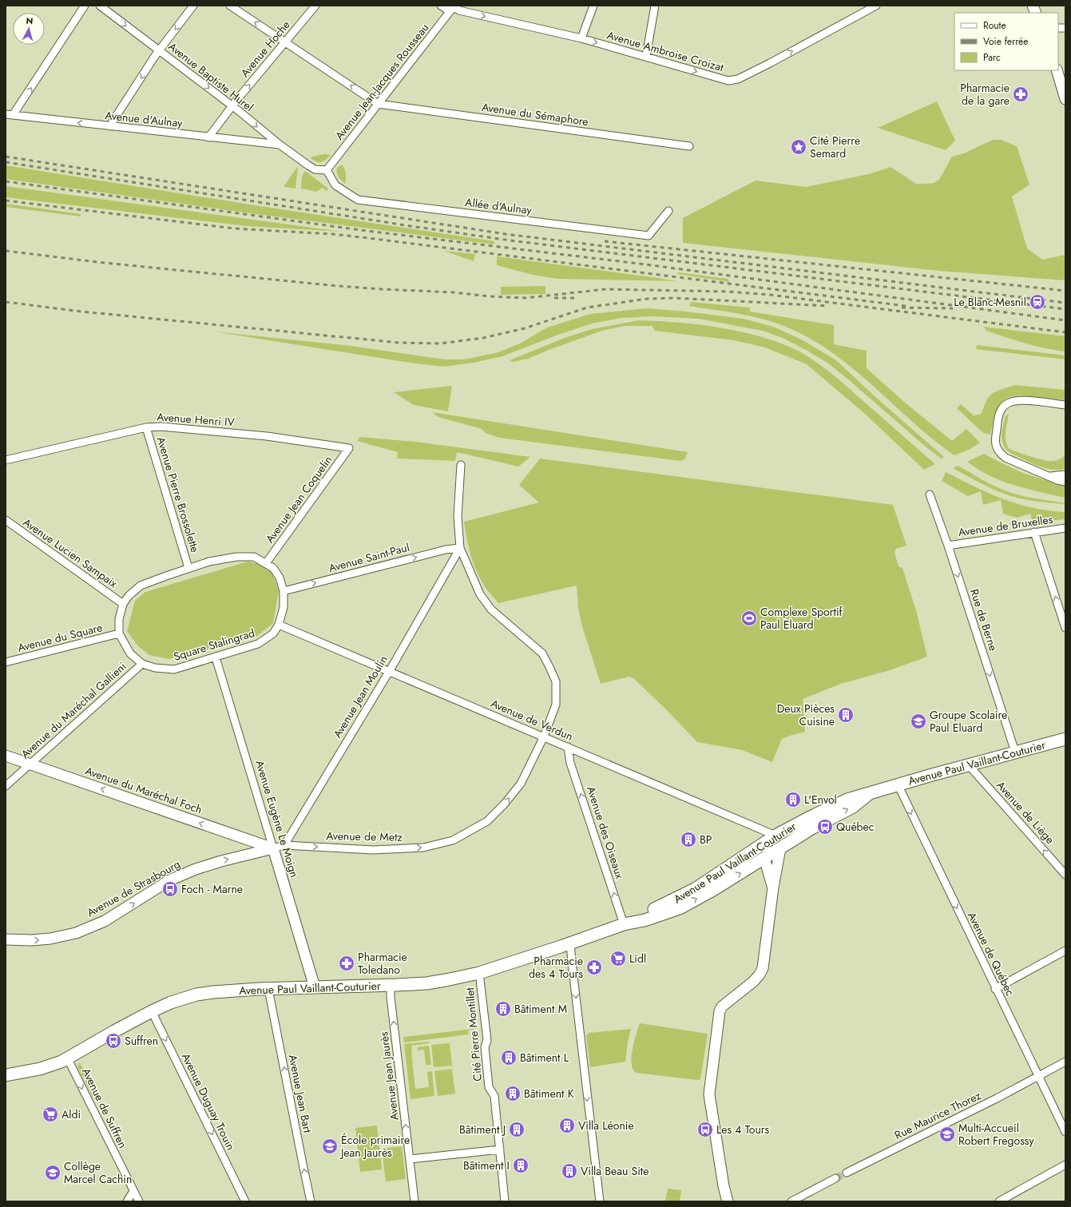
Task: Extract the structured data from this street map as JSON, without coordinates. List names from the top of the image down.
{
  "streets": {
    "main road": ["Avenue Paul Vaillant-Couturier"],
    "street": [
      "Avenue Hoche",
      "Avenue Ambroise Croizat",
      "Avenue Baptiste Hurel",
      "Avenue Jean-Jacques Rousseau",
      "Avenue du Sémaphore",
      "Avenue d'Aulnay",
      "Allée d'Aulnay",
      "Avenue Henri IV",
      "Avenue Pierre Brossolette",
      "Avenue Jean Coquelin",
      "Avenue de Bruxelles",
      "Avenue Lucien Sampaix",
      "Avenue Saint-Paul",
      "Rue de Berne",
      "Avenue du Square",
      "Square Stalingrad",
      "Avenue Jean Moulin",
      "Avenue du Maréchal Gallieni",
      "Avenue de Verdun",
      "Avenue du Maréchal Foch",
      "Avenue de Liège",
      "Avenue Eugène Le Moign",
      "Avenue des Oiseaux",
      "Avenue de Metz",
      "Avenue de Strasbourg",
      "Avenue de Québec",
      "Cité Pierre Montillet",
      "Avenue Jean Jaurès",
      "Avenue Jean Bart",
      "Avenue Duguay Trouin",
      "Avenue de Suffren",
      "Rue Maurice Thorez"
    ]
  },
  "crossings": [
    ["Avenue Hoche", "Avenue Baptiste Hurel"],
    ["Avenue Hoche", "Avenue d'Aulnay"],
    ["Avenue Ambroise Croizat", "Avenue Jean-Jacques Rousseau"],
    ["Avenue Baptiste Hurel", "Avenue Jean-Jacques Rousseau"],
    ["Avenue Baptiste Hurel", "Avenue d'Aulnay"],
    ["Avenue Baptiste Hurel", "Allée d'Aulnay"],
    ["Avenue Jean-Jacques Rousseau", "Avenue du Sémaphore"],
    ["Avenue Jean-Jacques Rousseau", "Allée d'Aulnay"],
    ["Avenue Henri IV", "Avenue Pierre Brossolette"],
    ["Avenue Henri IV", "Avenue Jean Coquelin"],
    ["Avenue Pierre Brossolette", "Square Stalingrad"],
    ["Avenue Jean Coquelin", "Square Stalingrad"],
    ["Avenue de Bruxelles", "Rue de Berne"],
    ["Avenue Lucien Sampaix", "Square Stalingrad"],
    ["Avenue Saint-Paul", "Square Stalingrad"],
    ["Avenue Saint-Paul", "Avenue Jean Moulin"],
    ["Avenue Saint-Paul", "Avenue de Metz"],
    ["Rue de Berne", "Avenue Paul Vaillant-Couturier"],
    ["Avenue du Square", "Square Stalingrad"],
    ["Square Stalingrad", "Avenue du Maréchal Gallieni"],
    ["Square Stalingrad", "Avenue de Verdun"],
    ["Square Stalingrad", "Avenue Eugène Le Moign"],
    ["Avenue Jean Moulin", "Avenue de Verdun"],
    ["Avenue Jean Moulin", "Avenue de Metz"],
    ["Avenue du Maréchal Gallieni", "Avenue du Maréchal Foch"],
    ["Avenue de Verdun", "Avenue Paul Vaillant-Couturier"],
    ["Avenue de Verdun", "Avenue des Oiseaux"],
    ["Avenue de Verdun", "Avenue de Metz"],
    ["Avenue Paul Vaillant-Couturier", "Avenue de Liège"],
    ["Avenue Paul Vaillant-Couturier", "Avenue Eugène Le Moign"],
    ["Avenue Paul Vaillant-Couturier", "Avenue des Oiseaux"],
    ["Avenue Paul Vaillant-Couturier", "Avenue de Québec"],
    ["Avenue Paul Vaillant-Couturier", "Cité Pierre Montillet"],
    ["Avenue Paul Vaillant-Couturier", "Avenue Jean Jaurès"],
    ["Avenue Paul Vaillant-Couturier", "Avenue Jean Bart"],
    ["Avenue Paul Vaillant-Couturier", "Avenue Duguay Trouin"],
    ["Avenue Paul Vaillant-Couturier", "Avenue de Suffren"],
    ["Avenue du Maréchal Foch", "Avenue Eugène Le Moign"],
    ["Avenue du Maréchal Foch", "Avenue de Strasbourg"],
    ["Avenue Eugène Le Moign", "Avenue de Strasbourg"],
    ["Avenue de Québec", "Rue Maurice Thorez"]
  ],
  "one_way": [
    "Avenue Hoche",
    "Avenue Ambroise Croizat",
    "Avenue Baptiste Hurel",
    "Avenue d'Aulnay",
    "Avenue Saint-Paul",
    "Rue de Berne",
    "Avenue du Maréchal Foch",
    "Avenue de Liège",
    "Avenue des Oiseaux",
    "Avenue de Metz",
    "Avenue de Strasbourg",
    "Avenue de Québec",
    "Avenue Jean Jaurès",
    "Avenue Jean Bart",
    "Avenue Duguay Trouin",
    "Avenue de Suffren"
  ],
  "places": {
    "pharmacy": ["Pharmacie de la gare", "Pharmacie Toledano", "Pharmacie des 4 Tours"],
    "place": ["Cité Pierre Semard"],
    "station": ["Le Blanc-Mesnil"],
    "sports": ["Complexe Sportif Paul Eluard"],
    "building": [
      "Deux Pièces Cuisine",
      "L'Envol",
      "BP",
      "Bâtiment M",
      "Bâtiment L",
      "Bâtiment K",
      "Villa Léonie",
      "Bâtiment J",
      "Bâtiment I",
      "Villa Beau Site"
    ],
    "school or university": [
      "Groupe Scolaire Paul Eluard",
      "Multi-Accueil Robert Fregossy",
      "École primaire Jean Jaurès",
      "Collège Marcel Cachin"
    ],
    "bus stop": [
      "Québec",
      "Foch - Marne",
      "Suffren",
      "Les 4 Tours"
    ],
    "supermarket": ["Lidl", "Aldi"]
  },
  "legend": ["Route", "Voie ferrée", "Parc"],
  "north": "top"
}
